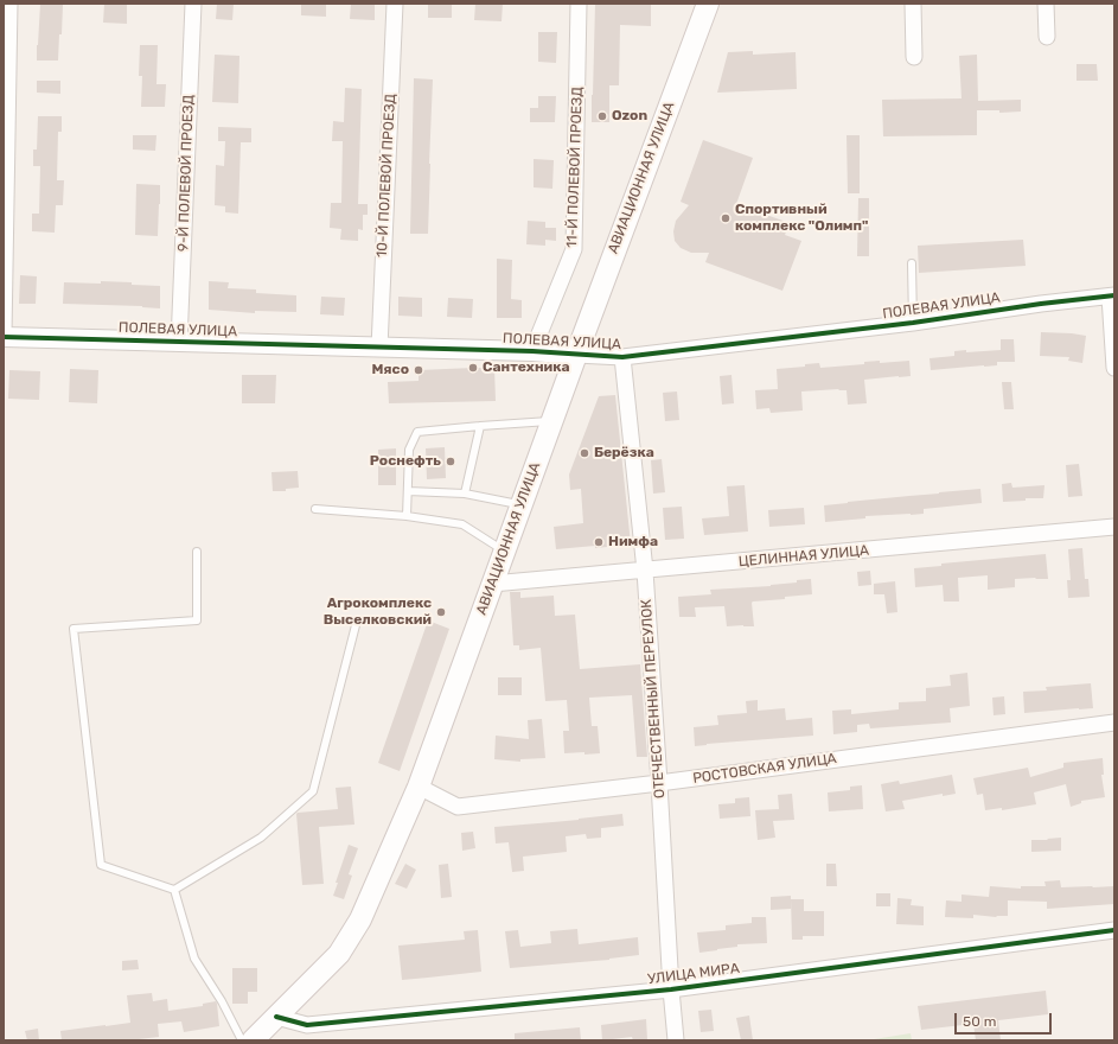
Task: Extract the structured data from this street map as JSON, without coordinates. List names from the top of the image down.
{
  "streets": {
    "main road": ["АВИАЦИОННАЯ УЛИЦА"],
    "street": [
      "11-Й ПОЛЕВОЙ ПРОЕЗД",
      "9-Й ПОЛЕВОЙ ПРОЕЗД",
      "10-Й ПОЛЕВОЙ ПРОЕЗД",
      "ПОЛЕВАЯ УЛИЦА",
      "ЦЕЛИННАЯ УЛИЦА",
      "ОТЕЧЕСТВЕННЫЙ ПЕРЕУЛОК",
      "РОСТОВСКАЯ УЛИЦА",
      "УЛИЦА МИРА"
    ]
  },
  "crossings": [
    ["11-Й ПОЛЕВОЙ ПРОЕЗД", "ПОЛЕВАЯ УЛИЦА"],
    ["9-Й ПОЛЕВОЙ ПРОЕЗД", "ПОЛЕВАЯ УЛИЦА"],
    ["10-Й ПОЛЕВОЙ ПРОЕЗД", "ПОЛЕВАЯ УЛИЦА"],
    ["АВИАЦИОННАЯ УЛИЦА", "ПОЛЕВАЯ УЛИЦА"],
    ["АВИАЦИОННАЯ УЛИЦА", "ЦЕЛИННАЯ УЛИЦА"],
    ["АВИАЦИОННАЯ УЛИЦА", "РОСТОВСКАЯ УЛИЦА"],
    ["АВИАЦИОННАЯ УЛИЦА", "УЛИЦА МИРА"],
    ["ПОЛЕВАЯ УЛИЦА", "ОТЕЧЕСТВЕННЫЙ ПЕРЕУЛОК"],
    ["ЦЕЛИННАЯ УЛИЦА", "ОТЕЧЕСТВЕННЫЙ ПЕРЕУЛОК"],
    ["ОТЕЧЕСТВЕННЫЙ ПЕРЕУЛОК", "РОСТОВСКАЯ УЛИЦА"],
    ["ОТЕЧЕСТВЕННЫЙ ПЕРЕУЛОК", "УЛИЦА МИРА"]
  ],
  "places": [
    "Ozon",
    "Спортивный комплекс \"Олимп\"",
    "Сантехника",
    "Мясо",
    "Берёзка",
    "Роснефть",
    "Нимфа",
    "Агрокомплекс Выселковский"
  ],
  "scale_bar": "50 m"
}
